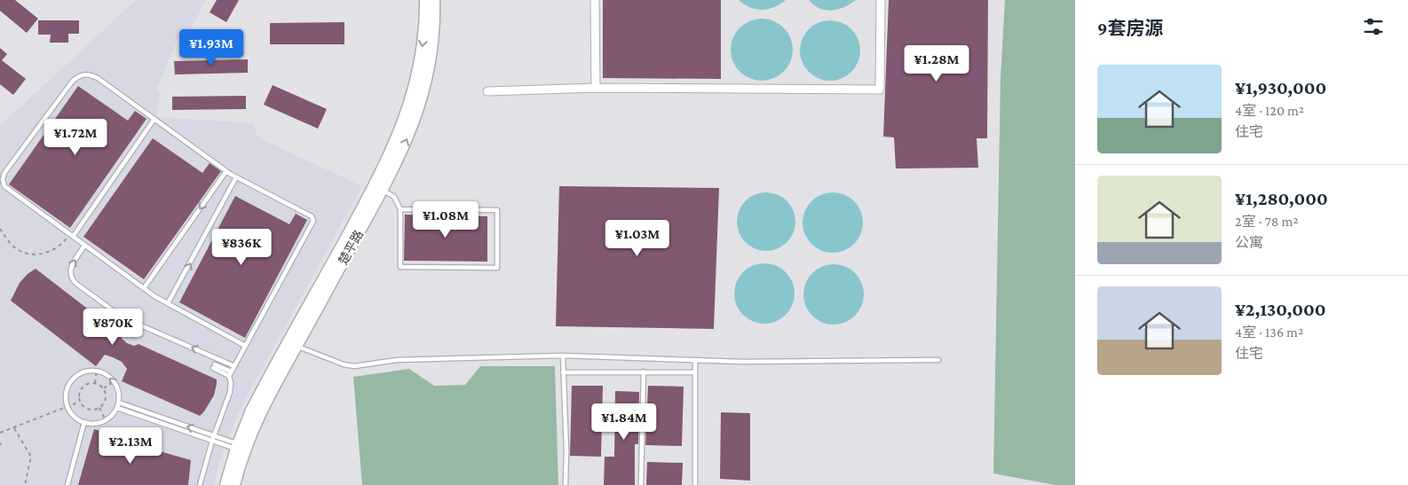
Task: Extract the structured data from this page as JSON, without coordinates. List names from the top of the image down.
{
  "streets": {
    "main road": ["楚平路"]
  },
  "page": {
    "heading": "9套房源",
    "price": [
      "¥1.93M",
      "¥1.28M",
      "¥1.72M",
      "¥1.08M",
      "¥1.03M",
      "¥836K",
      "¥870K",
      "¥1.84M",
      "¥2.13M"
    ],
    "list": [
      {
        "name": "¥1,930,000",
        "note": "4室 · 120 m² · 住宅"
      },
      {
        "name": "¥1,280,000",
        "note": "2室 · 78 m² · 公寓"
      },
      {
        "name": "¥2,130,000",
        "note": "4室 · 136 m² · 住宅"
      }
    ]
  }
}
